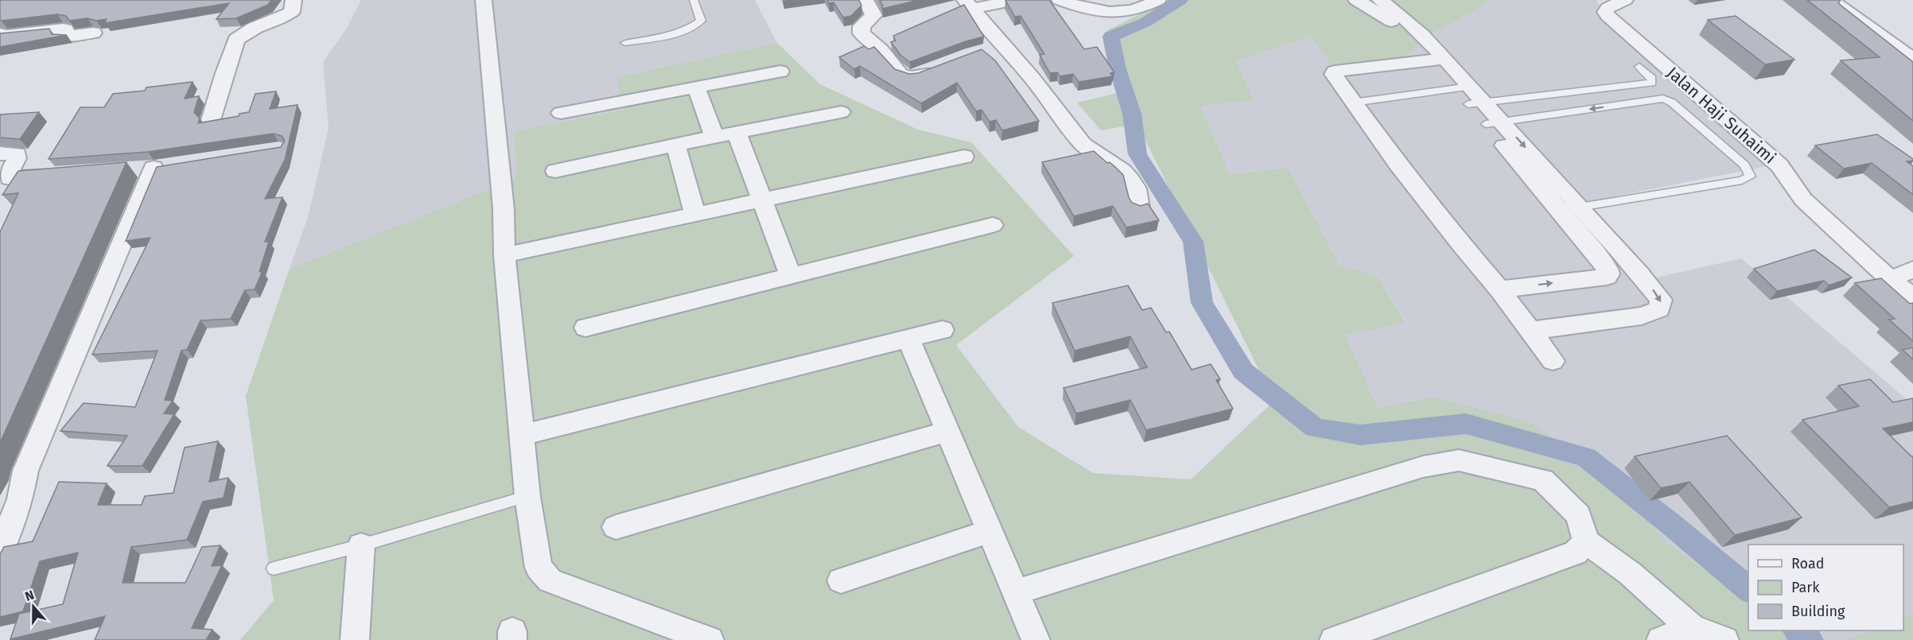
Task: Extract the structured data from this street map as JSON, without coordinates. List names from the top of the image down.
{
  "streets": {
    "street": ["Jalan Haji Suhaimi"]
  },
  "legend": ["Road", "Park", "Building"],
  "north": "top"
}
